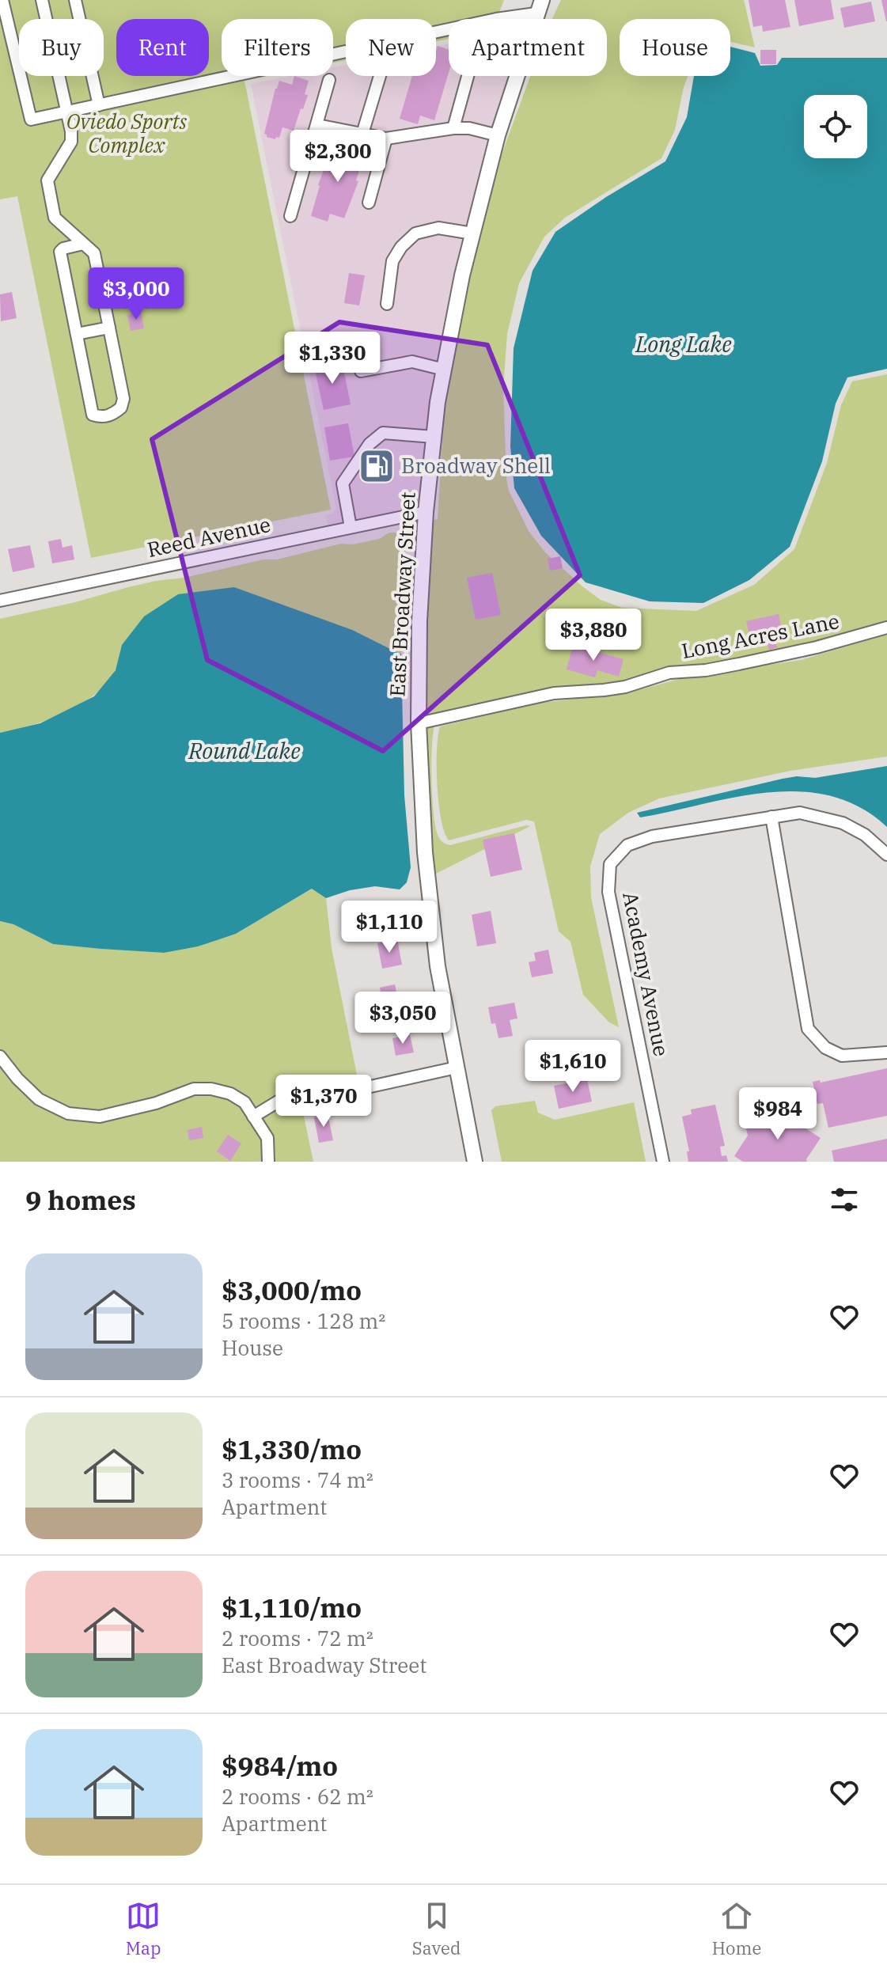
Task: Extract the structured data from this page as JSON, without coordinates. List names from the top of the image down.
{
  "streets": {
    "main road": ["East Broadway Street"],
    "street": ["Reed Avenue", "Long Acres Lane", "Academy Avenue"]
  },
  "crossings": [
    ["Reed Avenue", "East Broadway Street"],
    ["East Broadway Street", "Long Acres Lane"]
  ],
  "water": ["Long Lake", "Round Lake"],
  "parks": ["Oviedo Sports Complex"],
  "places": {
    "fuel station": ["Broadway Shell"]
  },
  "page": {
    "chip": [
      "Buy",
      "Rent",
      "Filters",
      "New",
      "Apartment",
      "House"
    ],
    "price": [
      "$2,300",
      "$3,000",
      "$1,330",
      "$3,880",
      "$1,110",
      "$3,050",
      "$1,610",
      "$1,370",
      "$984"
    ],
    "heading": "9 homes",
    "list": [
      {
        "name": "$3,000/mo",
        "note": "5 rooms · 128 m² · House"
      },
      {
        "name": "$1,330/mo",
        "note": "3 rooms · 74 m² · Apartment"
      },
      {
        "name": "$1,110/mo",
        "note": "2 rooms · 72 m² · East Broadway Street"
      },
      {
        "name": "$984/mo",
        "note": "2 rooms · 62 m² · Apartment"
      }
    ],
    "tabs": ["Map", "Saved", "Home"]
  }
}
